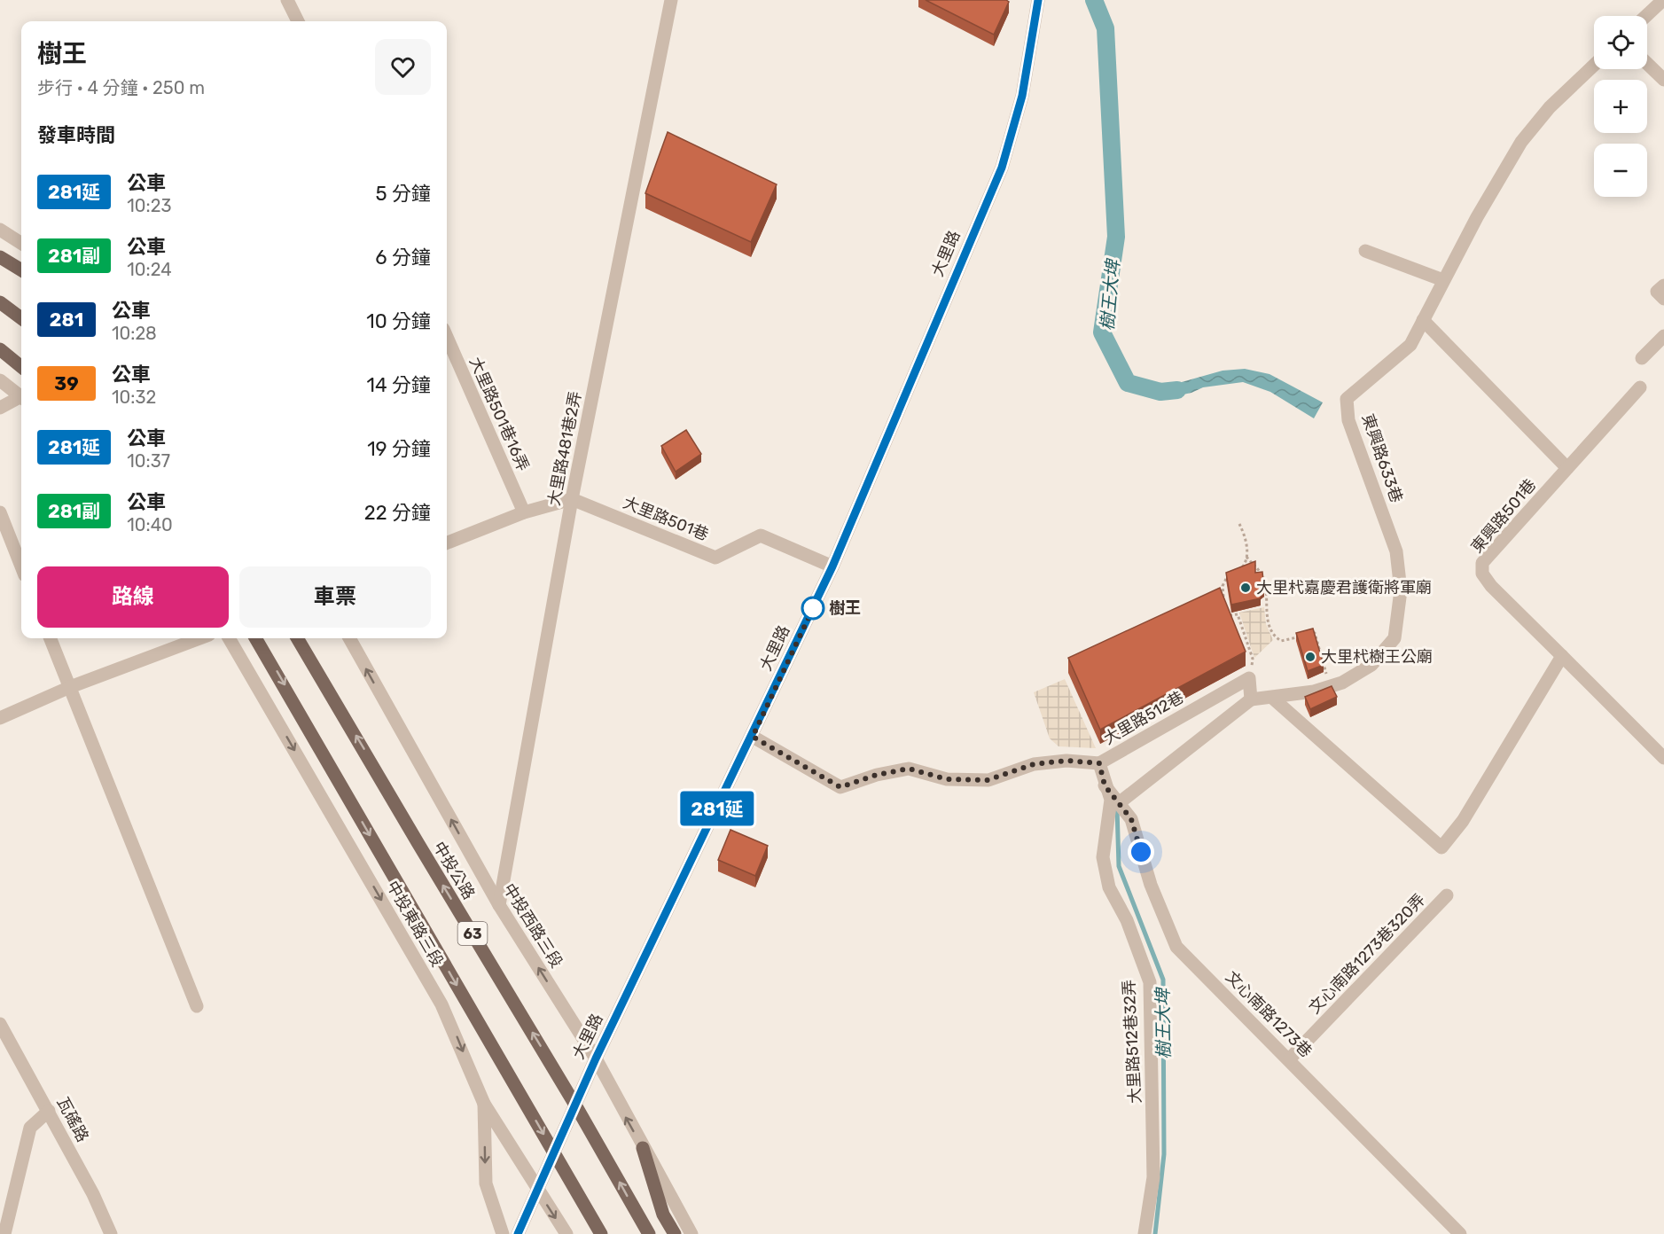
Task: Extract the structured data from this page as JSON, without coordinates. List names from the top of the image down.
{
  "streets": {
    "main road": ["中投公路", "63"],
    "street": [
      "大里路",
      "大里路501巷16弄",
      "大里路481巷2弄",
      "東興路633巷",
      "東興路501巷",
      "大里路501巷",
      "大里路512巷",
      "中投東路三段",
      "中投西路三段",
      "文心南路1273巷320弄",
      "文心南路1273巷",
      "大里路512巷32弄",
      "瓦磘路"
    ]
  },
  "crossings": [
    ["大里路", "大里路501巷"],
    ["大里路", "大里路512巷"],
    ["大里路", "中投東路三段"],
    ["大里路", "中投西路三段"],
    ["大里路481巷2弄", "大里路501巷"],
    ["大里路481巷2弄", "中投西路三段"],
    ["大里路512巷", "大里路512巷32弄"],
    ["文心南路1273巷320弄", "文心南路1273巷"],
    ["文心南路1273巷", "大里路512巷32弄"]
  ],
  "one_way": ["中投東路三段", "中投西路三段"],
  "water": ["樹王大埤"],
  "places": ["大里杙嘉慶君護衛將軍廟", "樹王", "大里杙樹王公廟"],
  "lines": ["bus line 281延"],
  "page": {
    "on_map": "281延",
    "map_buttons": ["+", "−"],
    "heading": [
      ["樹王", "步行 · 4 分鐘 · 250 m"],
      "發車時間"
    ],
    "list": [
      {
        "mark": "281延",
        "name": "公車",
        "note": "10:23",
        "value": "5 分鐘"
      },
      {
        "mark": "281副",
        "name": "公車",
        "note": "10:24",
        "value": "6 分鐘"
      },
      {
        "mark": "281",
        "name": "公車",
        "note": "10:28",
        "value": "10 分鐘"
      },
      {
        "mark": "39",
        "name": "公車",
        "note": "10:32",
        "value": "14 分鐘"
      },
      {
        "mark": "281延",
        "name": "公車",
        "note": "10:37",
        "value": "19 分鐘"
      },
      {
        "mark": "281副",
        "name": "公車",
        "note": "10:40",
        "value": "22 分鐘"
      }
    ],
    "buttons": ["路線", "車票"]
  }
}
